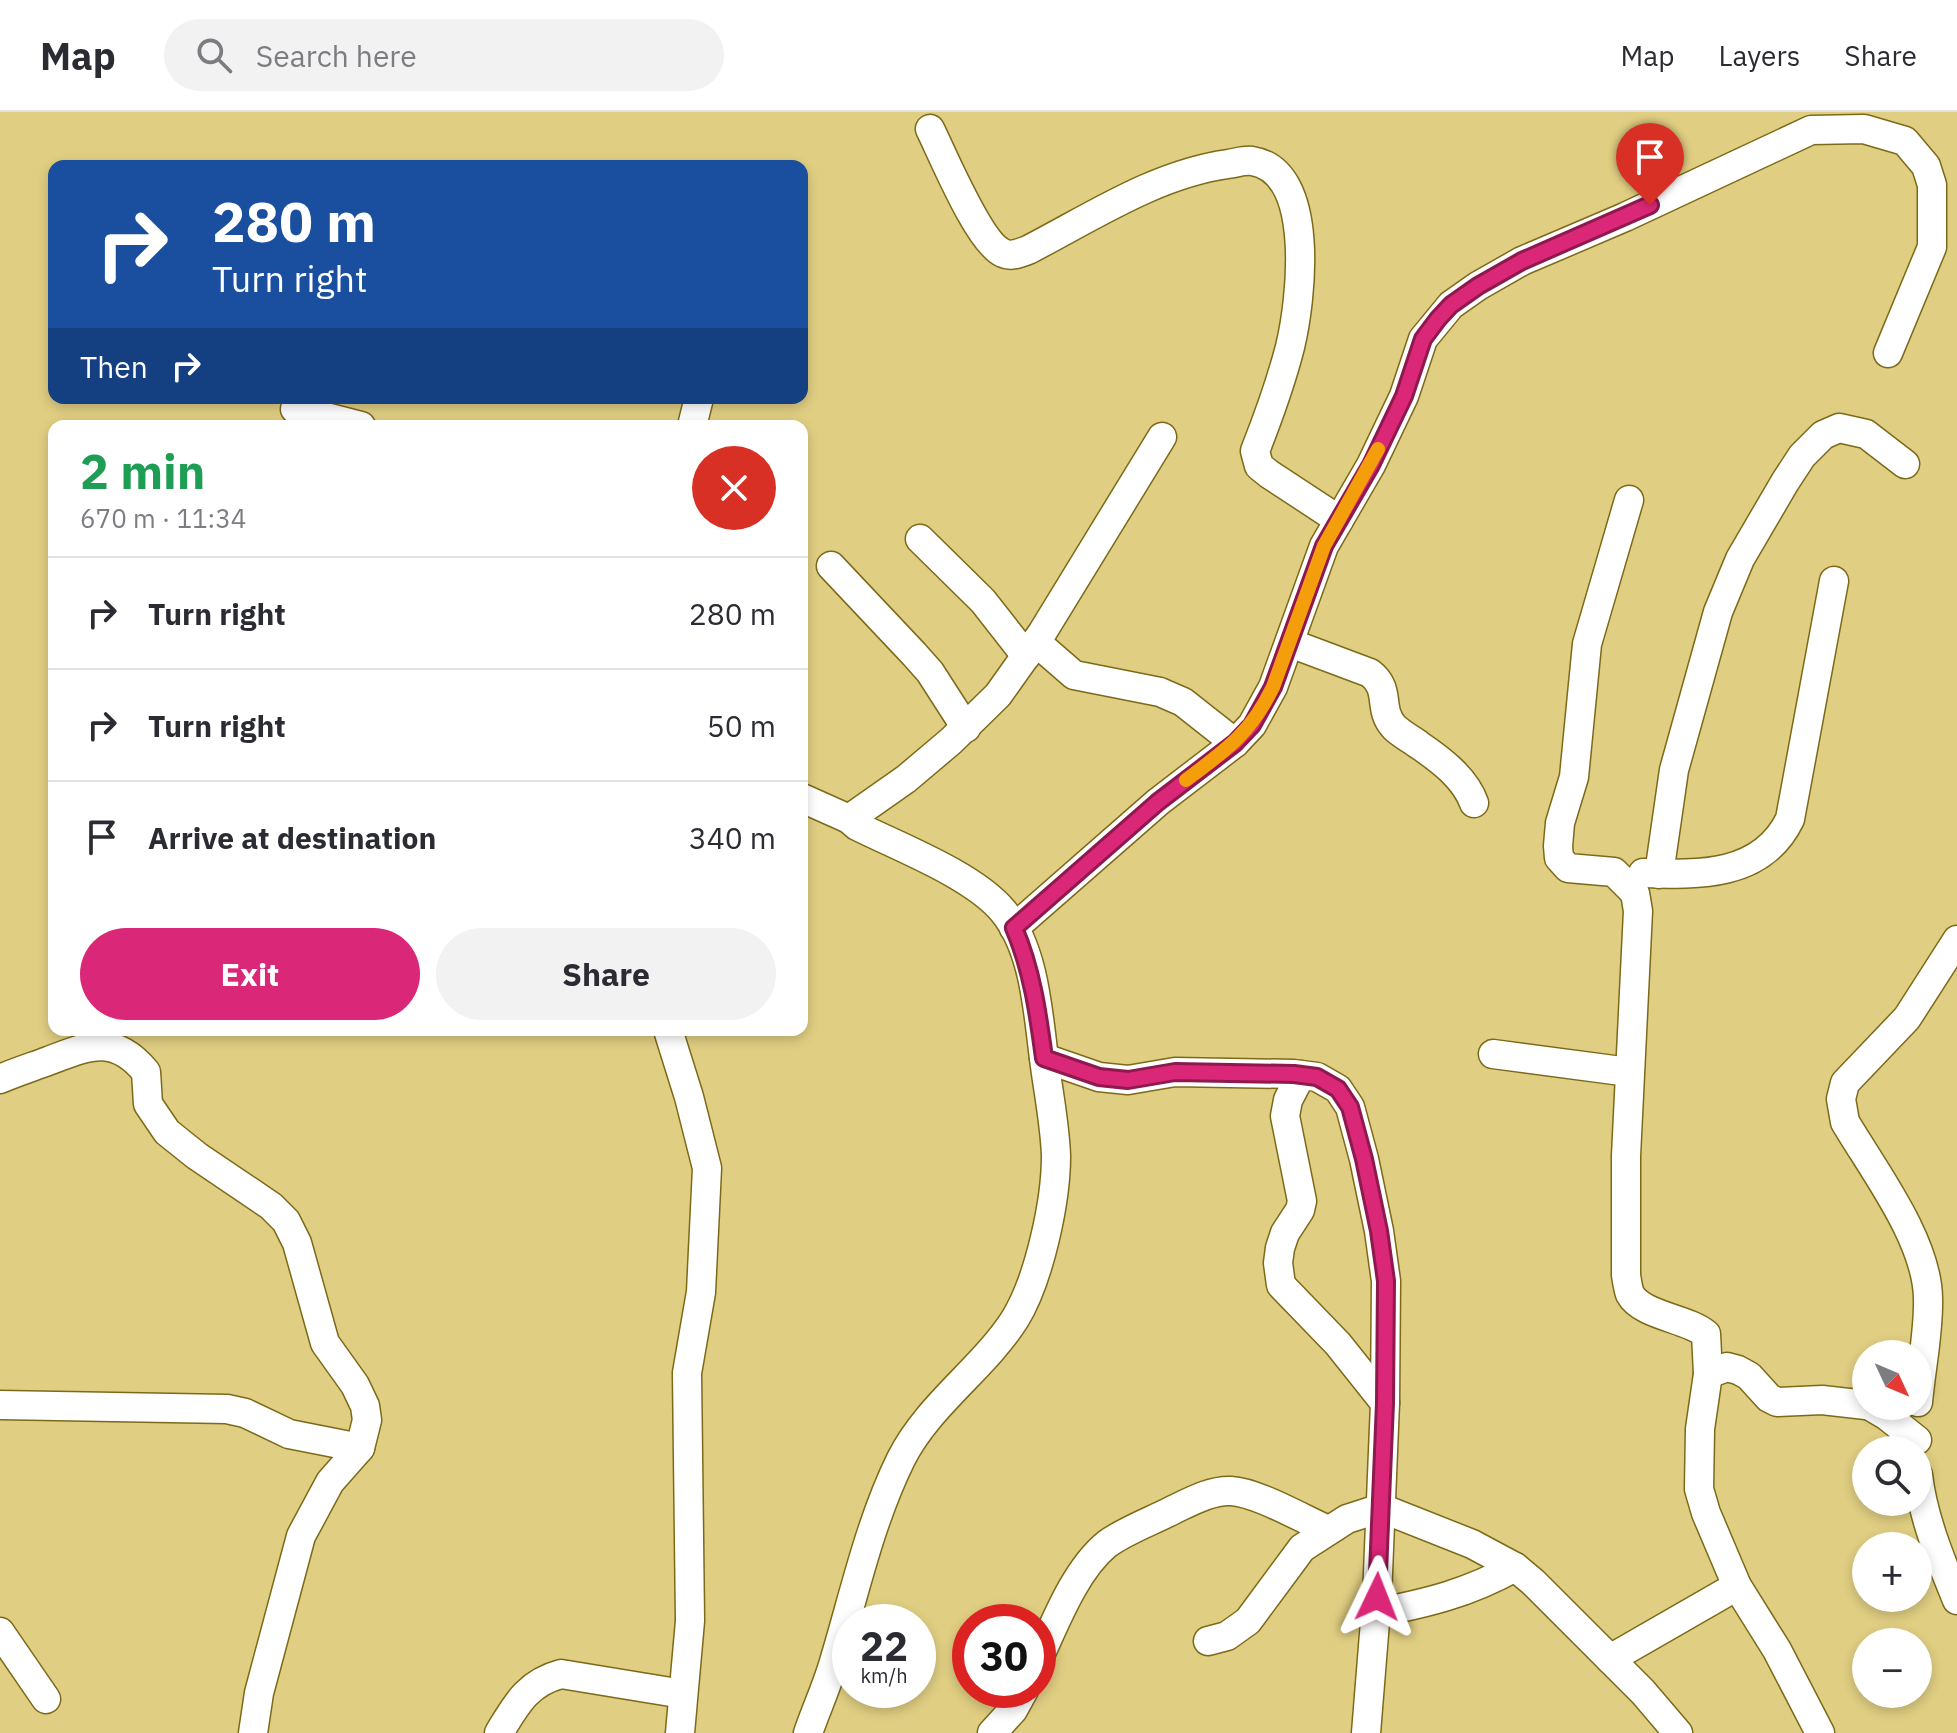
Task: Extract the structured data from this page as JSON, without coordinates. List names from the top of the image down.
{
  "north": "bottom right",
  "page": {
    "header": "Map",
    "search": "Search here",
    "nav": ["Map", "Layers", "Share"],
    "turn": ["280 m", "Turn right"],
    "then": "Then",
    "heading": ["2 min", "670 m · 11:34"],
    "list": [
      {
        "name": "Turn right",
        "value": "280 m"
      },
      {
        "name": "Turn right",
        "value": "50 m"
      },
      {
        "name": "Arrive at destination",
        "value": "340 m"
      }
    ],
    "buttons": ["Exit", "Share"],
    "map_buttons": ["+", "−"],
    "speed": "22 km/h",
    "limit": "30"
  }
}
